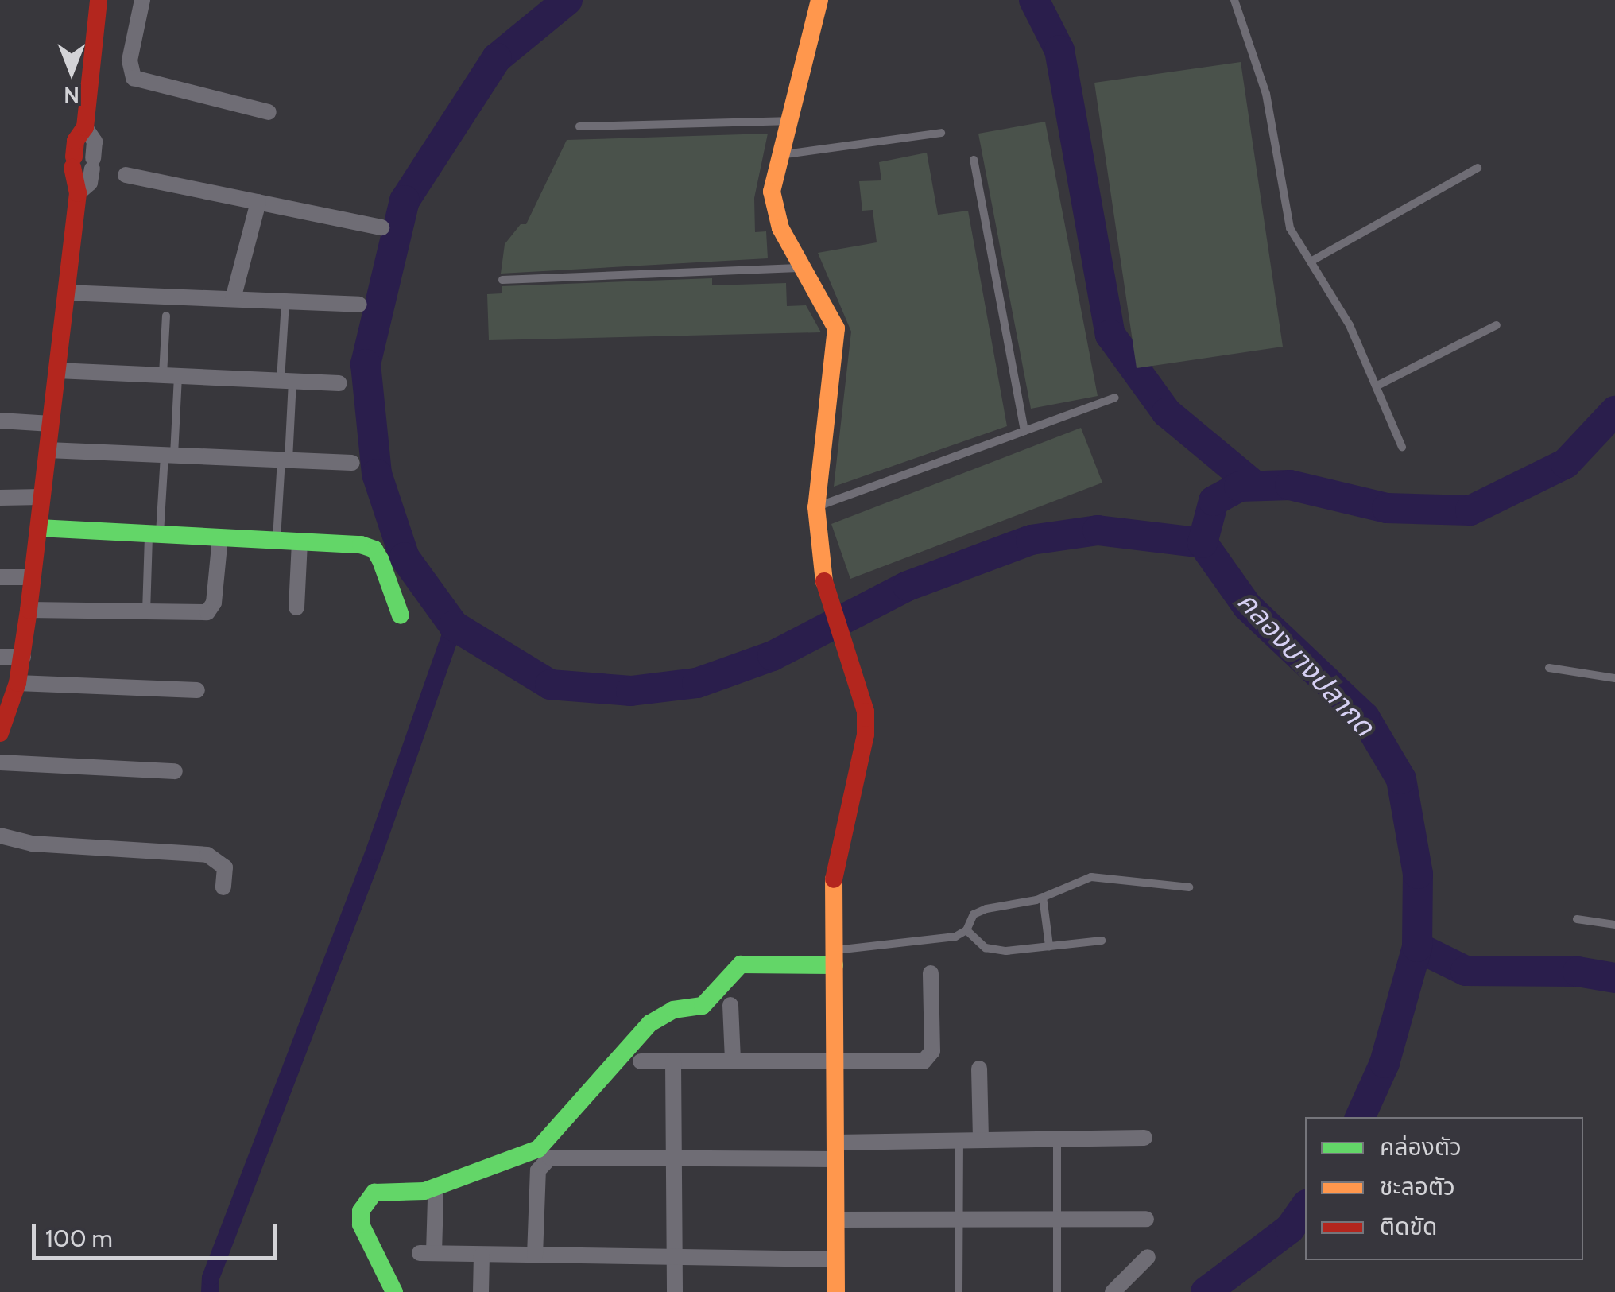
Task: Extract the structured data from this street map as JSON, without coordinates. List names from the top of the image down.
{
  "water": ["คลองบางปลากด"],
  "legend": ["คล่องตัว", "ชะลอตัว", "ติดขัด"],
  "scale_bar": "100 m",
  "north": "bottom"
}
